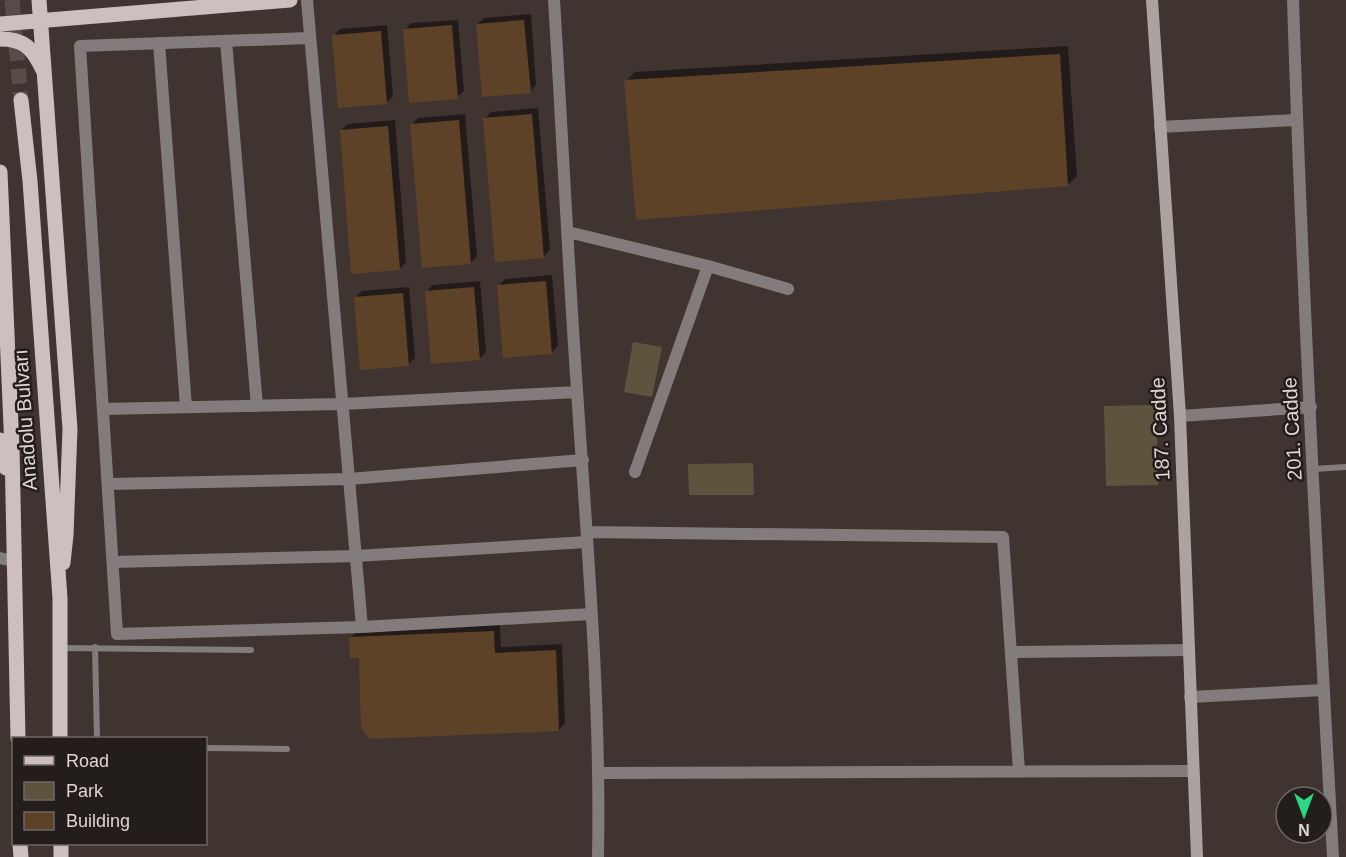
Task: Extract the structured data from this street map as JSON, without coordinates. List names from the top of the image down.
{
  "streets": {
    "main road": ["Anadolu Bulvarı", "187. Cadde"],
    "street": ["201. Cadde"]
  },
  "legend": ["Road", "Park", "Building"],
  "north": "bottom"
}
